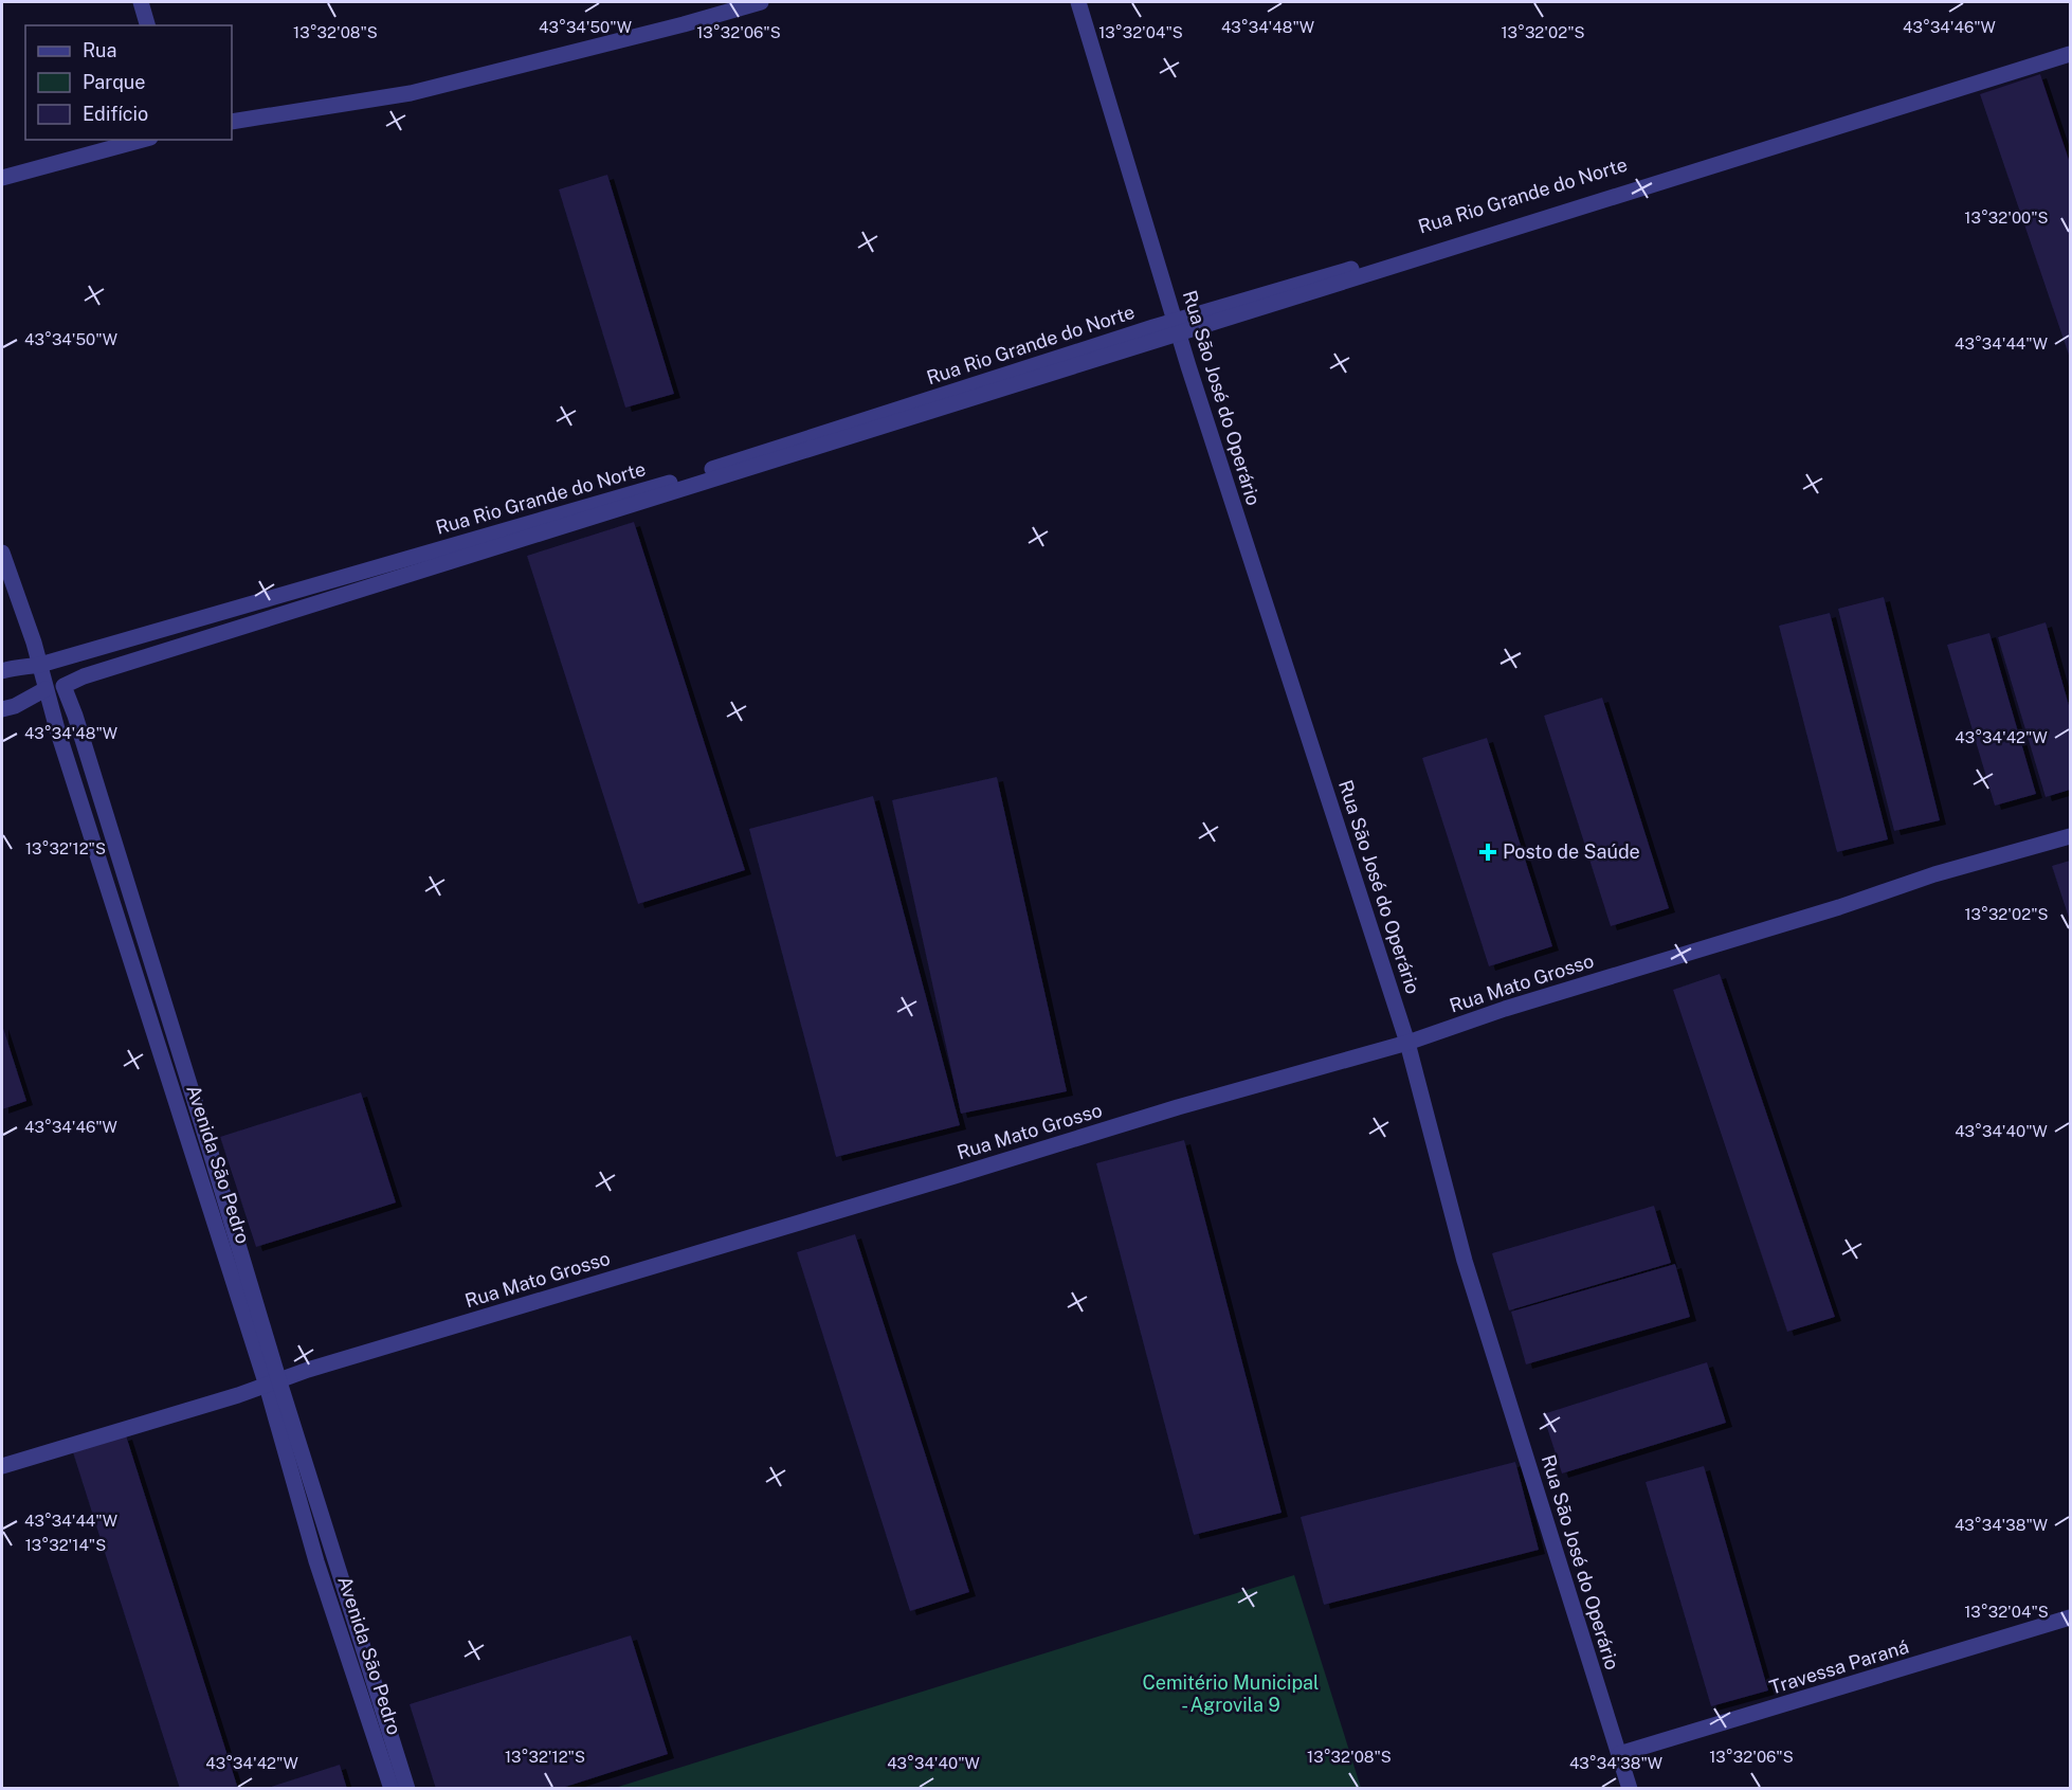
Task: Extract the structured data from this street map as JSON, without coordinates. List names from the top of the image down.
{
  "streets": {
    "street": [
      "Rua Rio Grande do Norte",
      "Rua São José do Operário",
      "Rua Mato Grosso",
      "Avenida São Pedro",
      "Travessa Paraná"
    ]
  },
  "crossings": [
    ["Rua Rio Grande do Norte", "Rua São José do Operário"],
    ["Rua Rio Grande do Norte", "Avenida São Pedro"],
    ["Rua São José do Operário", "Rua Mato Grosso"],
    ["Rua São José do Operário", "Travessa Paraná"],
    ["Rua Mato Grosso", "Avenida São Pedro"]
  ],
  "parks": ["Cemitério Municipal - Agrovila 9"],
  "places": {
    "health": ["Posto de Saúde"]
  },
  "legend": ["Rua", "Parque", "Edifício"],
  "coordinates": [
    "43°34'50\"W",
    "43°34'48\"W",
    "43°34'46\"W",
    "13°32'08\"S",
    "13°32'06\"S",
    "13°32'04\"S",
    "13°32'02\"S",
    "13°32'00\"S",
    "43°34'44\"W",
    "43°34'42\"W",
    "13°32'12\"S",
    "43°34'40\"W",
    "43°34'38\"W",
    "13°32'14\"S"
  ]
}
